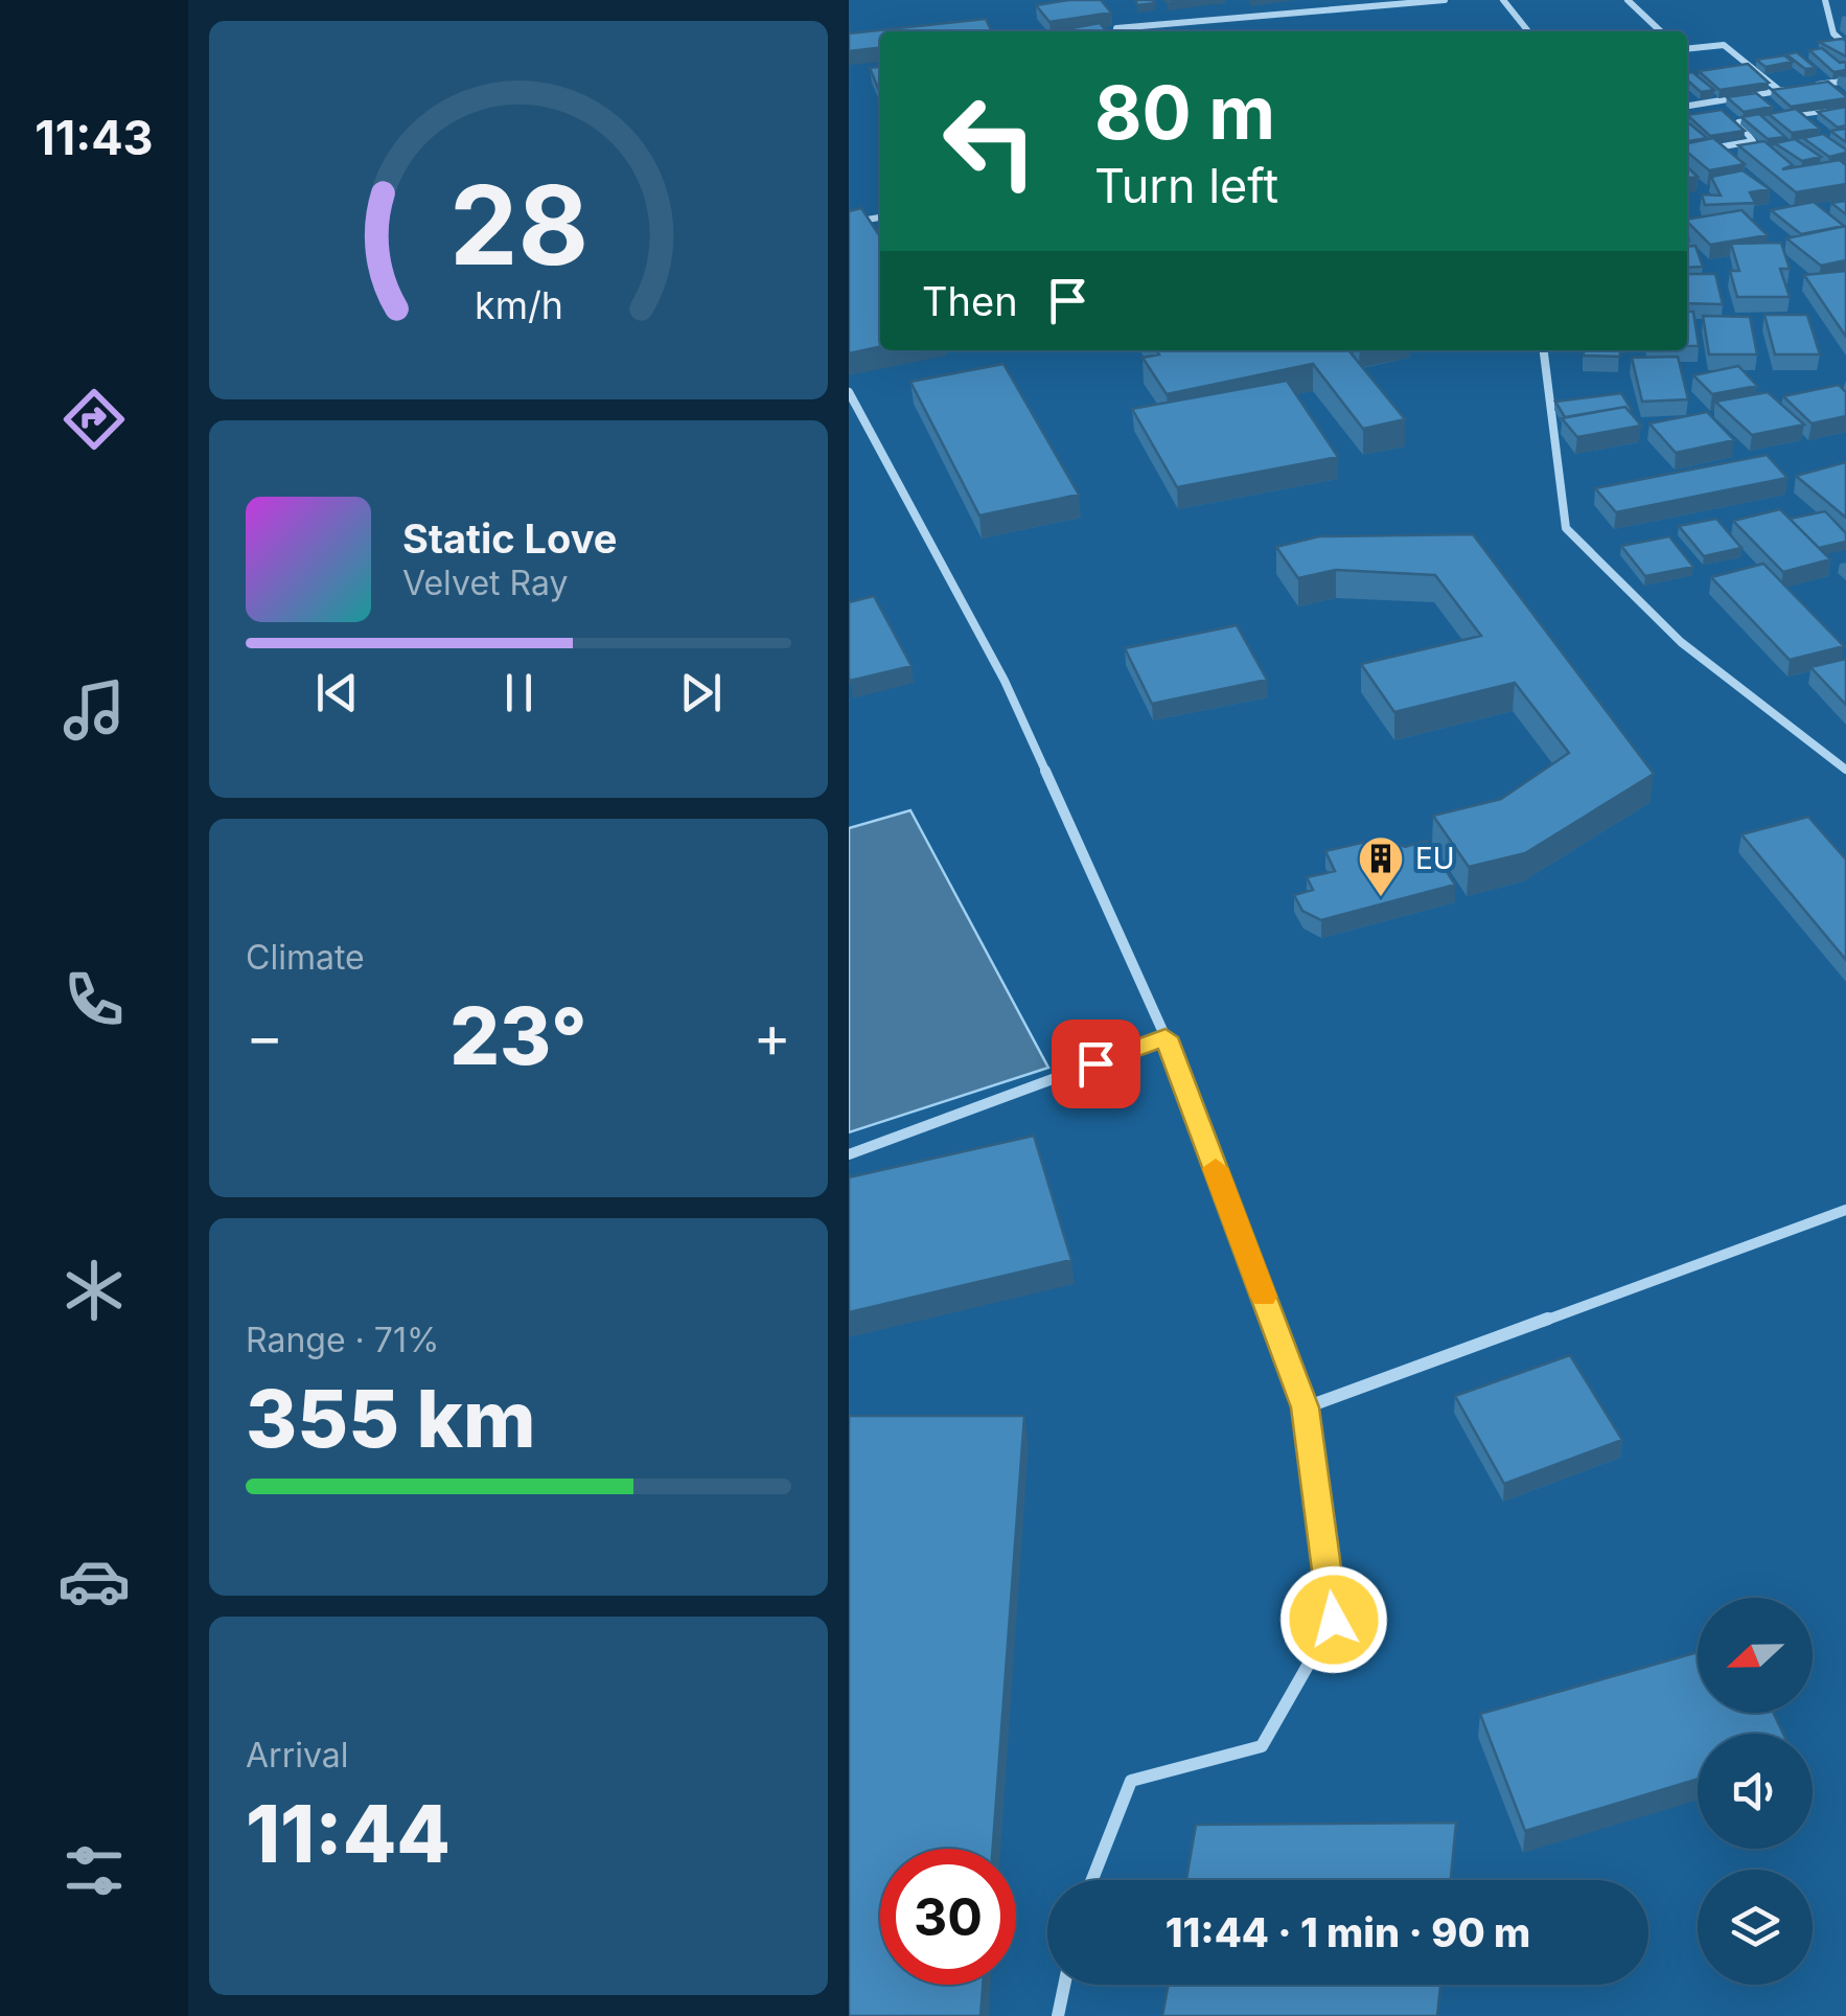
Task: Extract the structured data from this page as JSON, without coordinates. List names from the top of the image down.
{
  "places": {
    "building": ["EU"]
  },
  "north": "left",
  "page": {
    "tabs": "11:43",
    "turn": ["80 m", "Turn left"],
    "then": "Then",
    "song": ["Static Love", "Velvet Ray"],
    "tile": [
      "Climate",
      ["Range · 71%", "355 km"],
      ["Arrival", "11:44"]
    ],
    "heat": ["−", "23°", "+"],
    "limit": "30",
    "trip": "11:44 · 1 min · 90 m",
    "gauge": ["28", "km/h"]
  }
}
